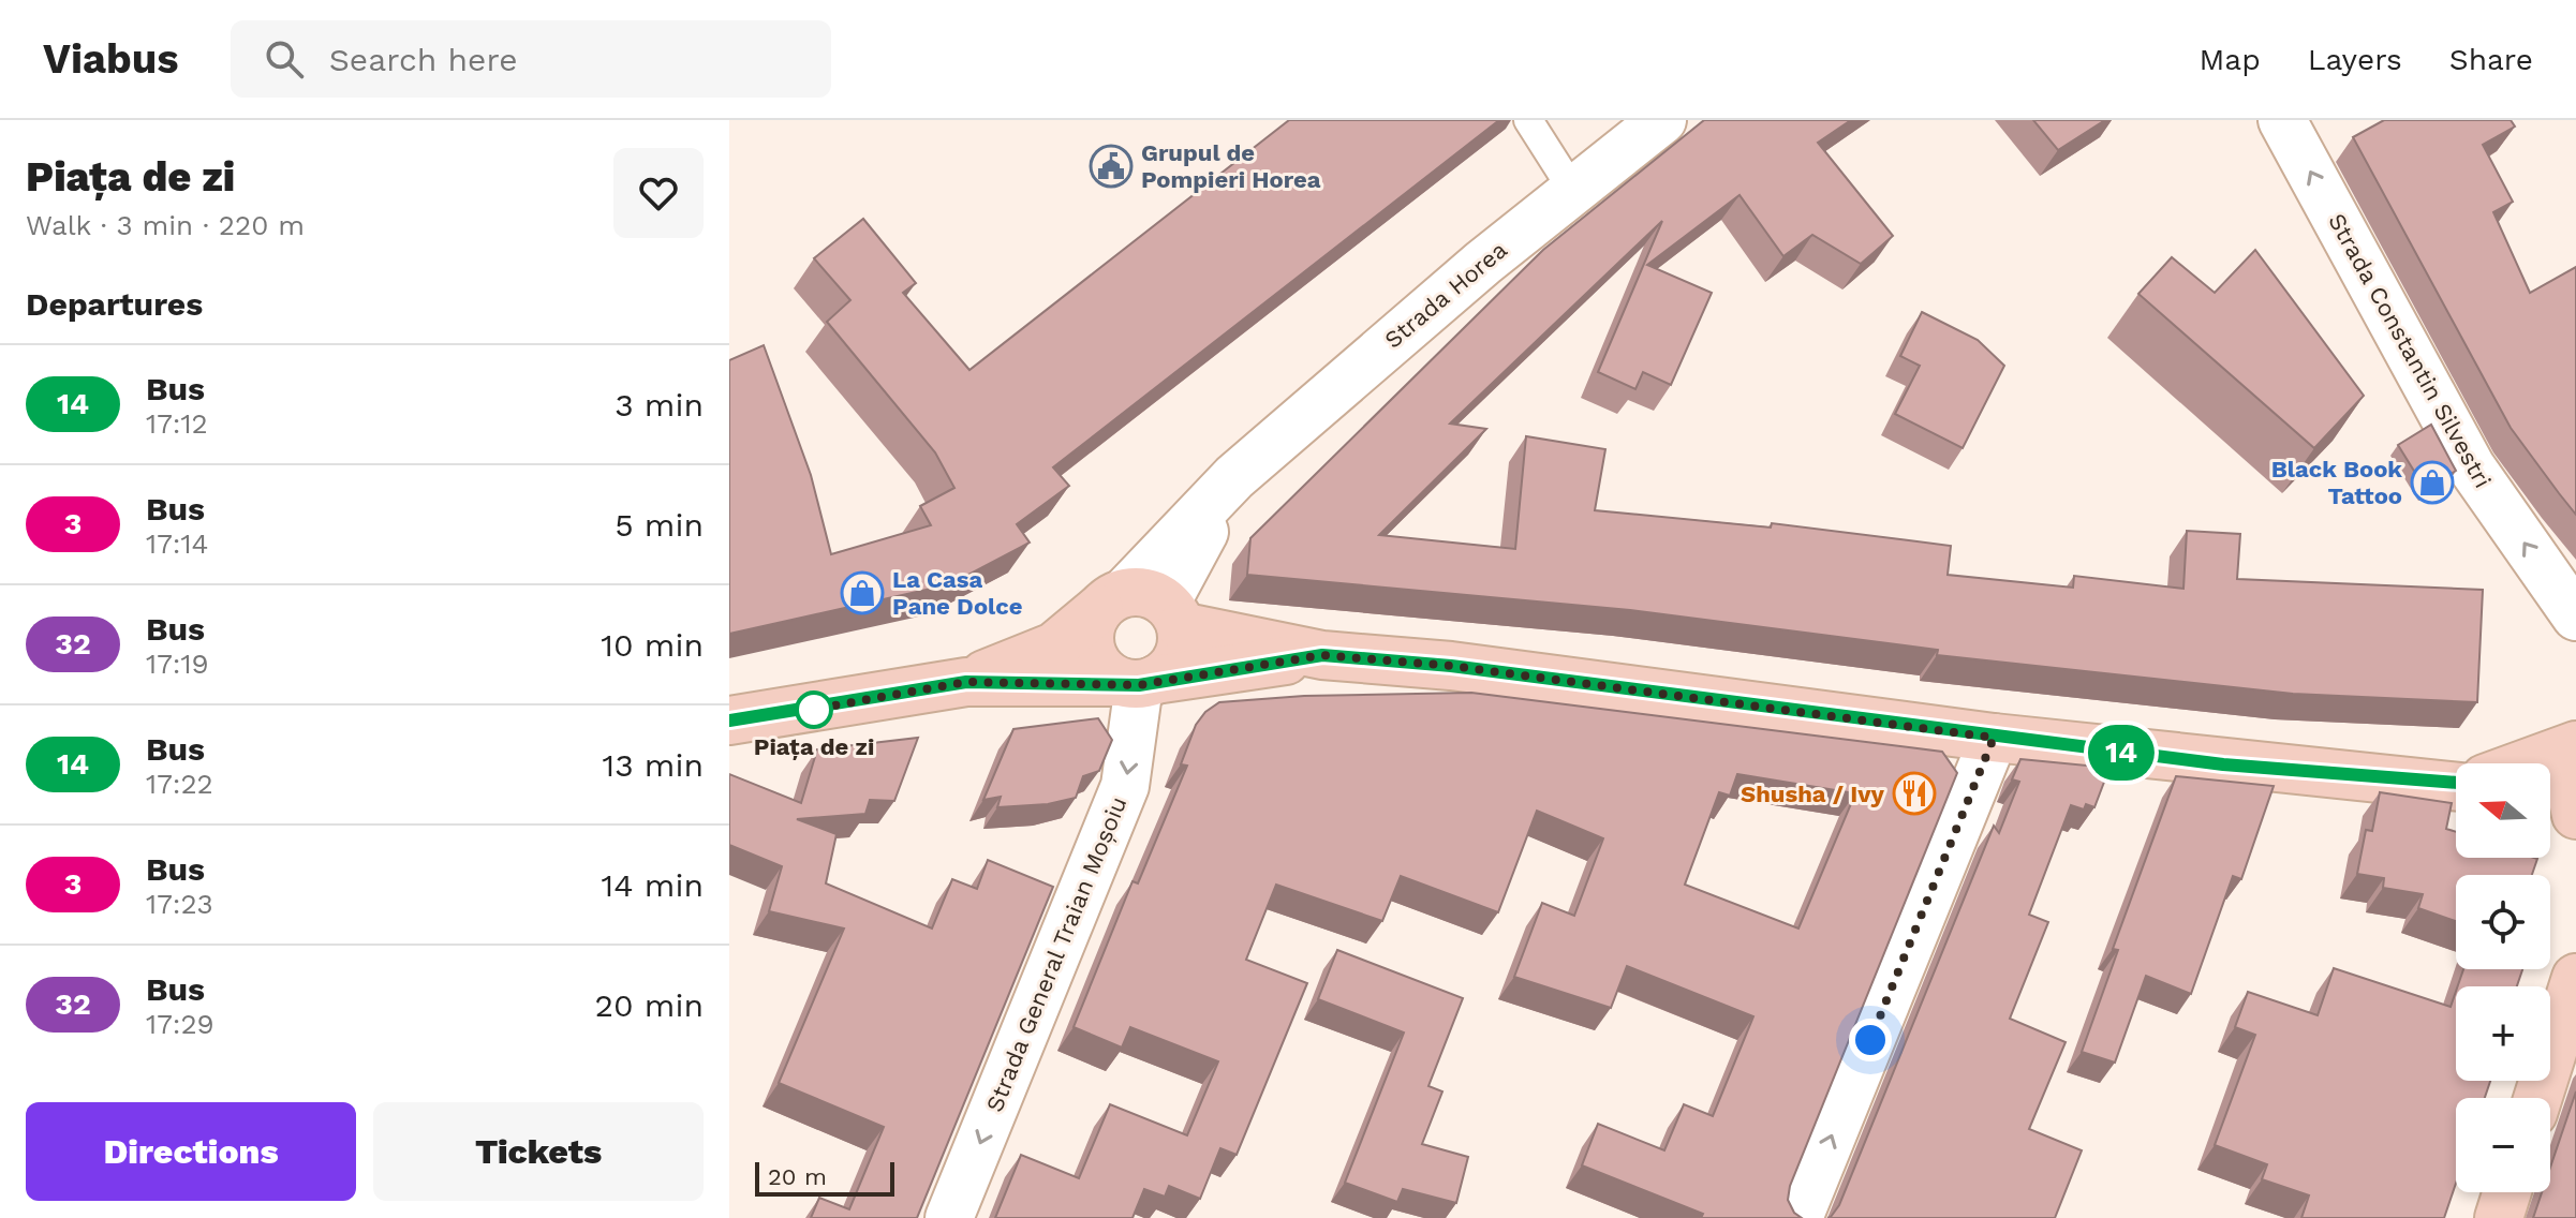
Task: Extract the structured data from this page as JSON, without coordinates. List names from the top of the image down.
{
  "streets": {
    "street": ["Strada Horea", "Strada Constantin Silvestri", "Strada General Traian Moșoiu"]
  },
  "one_way": ["Strada Constantin Silvestri", "Strada General Traian Moșoiu"],
  "places": {
    "public building": ["Grupul de Pompieri Horea"],
    "shop": ["Black Book Tattoo", "La Casa Pane Dolce"],
    "other": ["Piața de zi"],
    "restaurant": ["Shusha / Ivy"]
  },
  "lines": ["bus line 14"],
  "scale_bar": "20 m",
  "north": "left",
  "page": {
    "header": "Viabus",
    "search": "Search here",
    "nav": ["Map", "Layers", "Share"],
    "heading": [
      ["Piața de zi", "Walk · 3 min · 220 m"],
      "Departures"
    ],
    "on_map": "14",
    "list": [
      {
        "mark": "14",
        "name": "Bus",
        "note": "17:12",
        "value": "3 min"
      },
      {
        "mark": "3",
        "name": "Bus",
        "note": "17:14",
        "value": "5 min"
      },
      {
        "mark": "32",
        "name": "Bus",
        "note": "17:19",
        "value": "10 min"
      },
      {
        "mark": "14",
        "name": "Bus",
        "note": "17:22",
        "value": "13 min"
      },
      {
        "mark": "3",
        "name": "Bus",
        "note": "17:23",
        "value": "14 min"
      },
      {
        "mark": "32",
        "name": "Bus",
        "note": "17:29",
        "value": "20 min"
      }
    ],
    "map_buttons": ["+", "−"],
    "buttons": ["Directions", "Tickets"],
    "scale": "20 m"
  }
}
